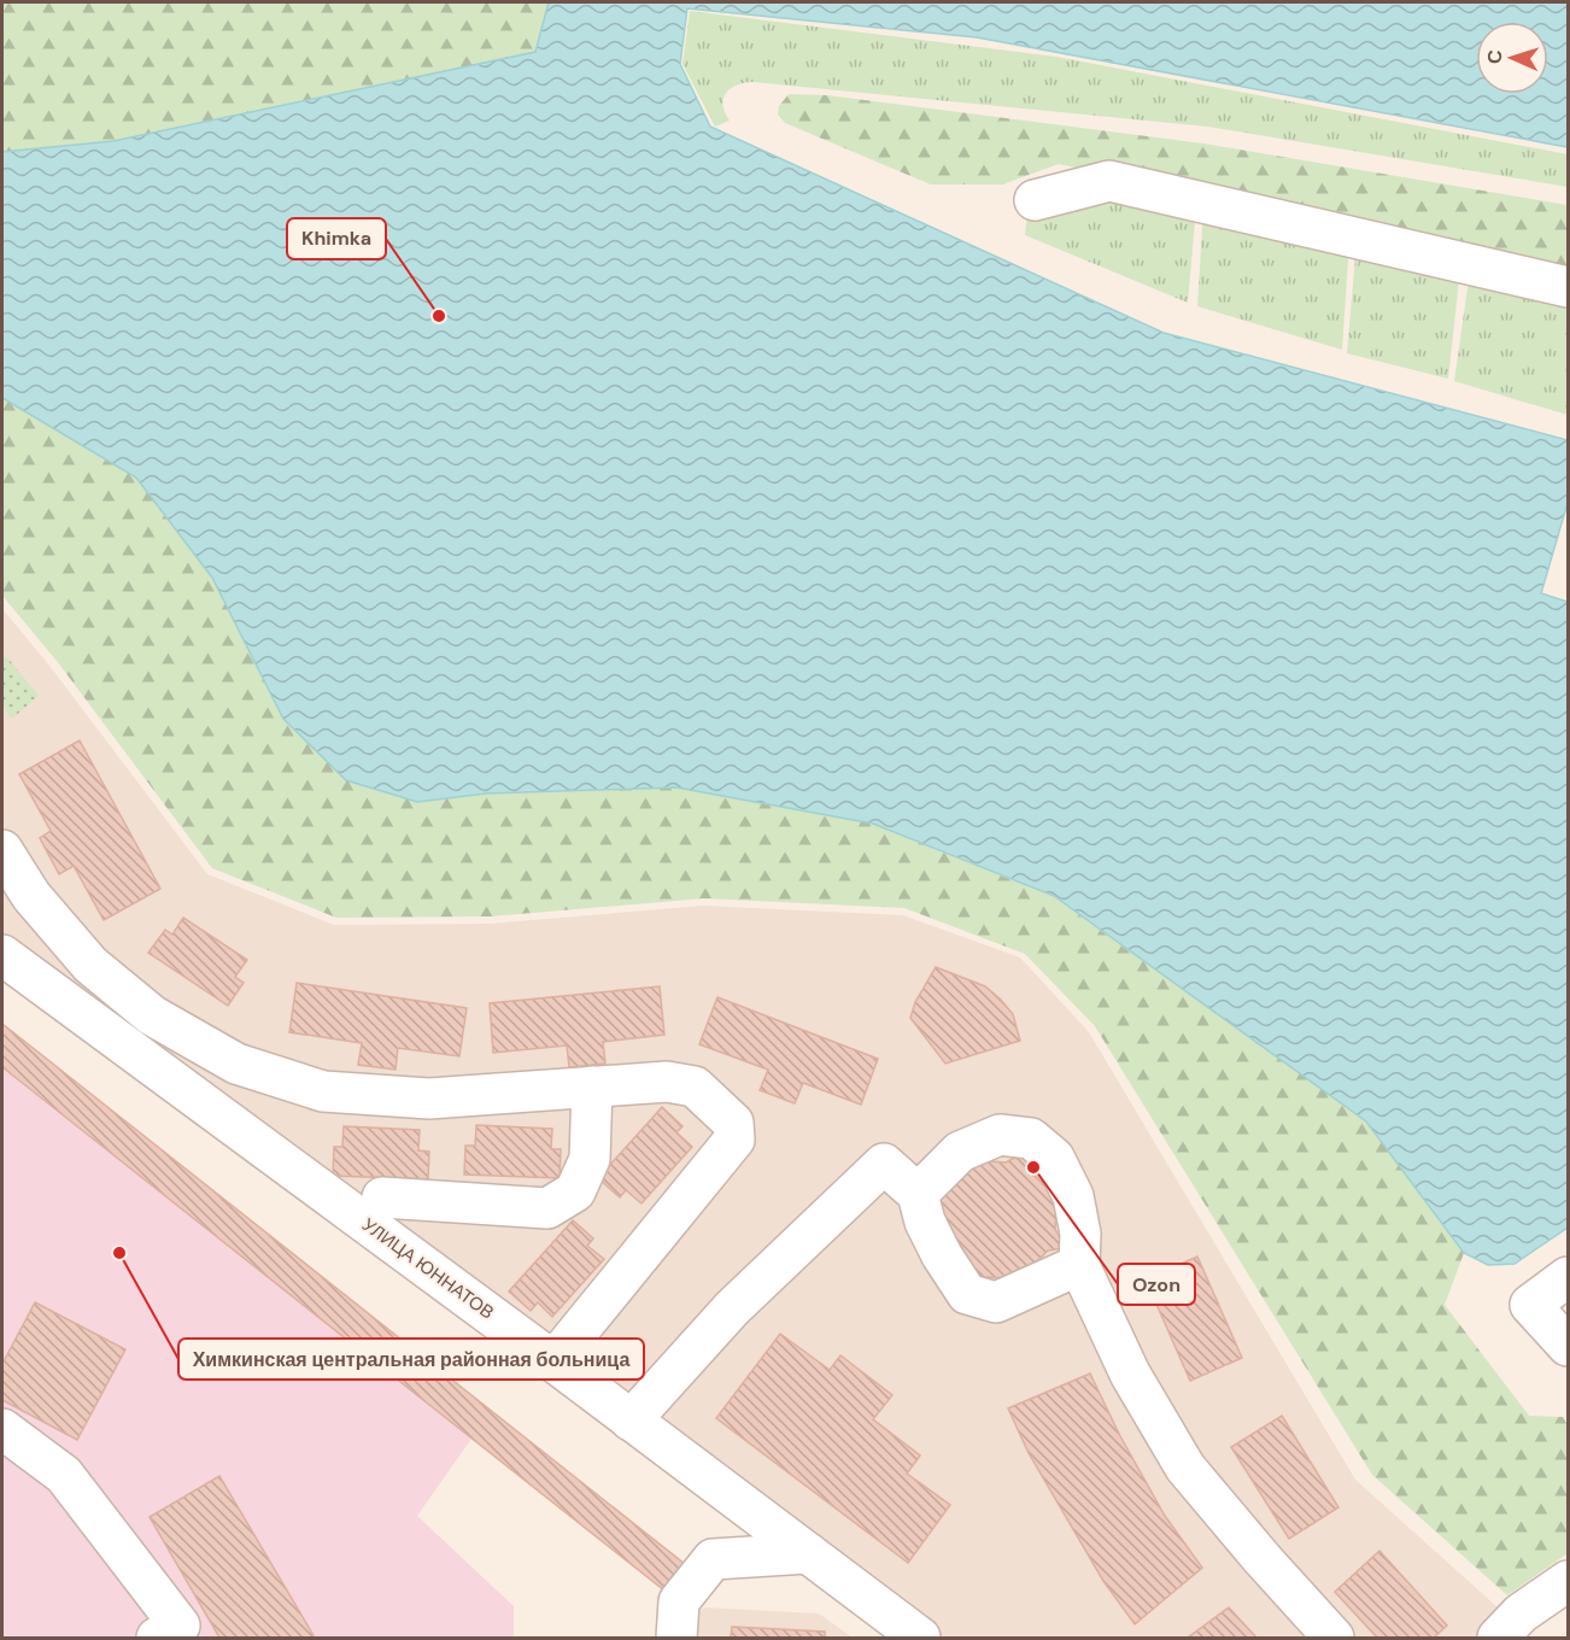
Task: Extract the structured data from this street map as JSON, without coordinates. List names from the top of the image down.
{
  "streets": {
    "street": ["УЛИЦА ЮННАТОВ"]
  },
  "places": ["Khimka", "Ozon", "Химкинская центральная районная больница"],
  "north": "left"
}
